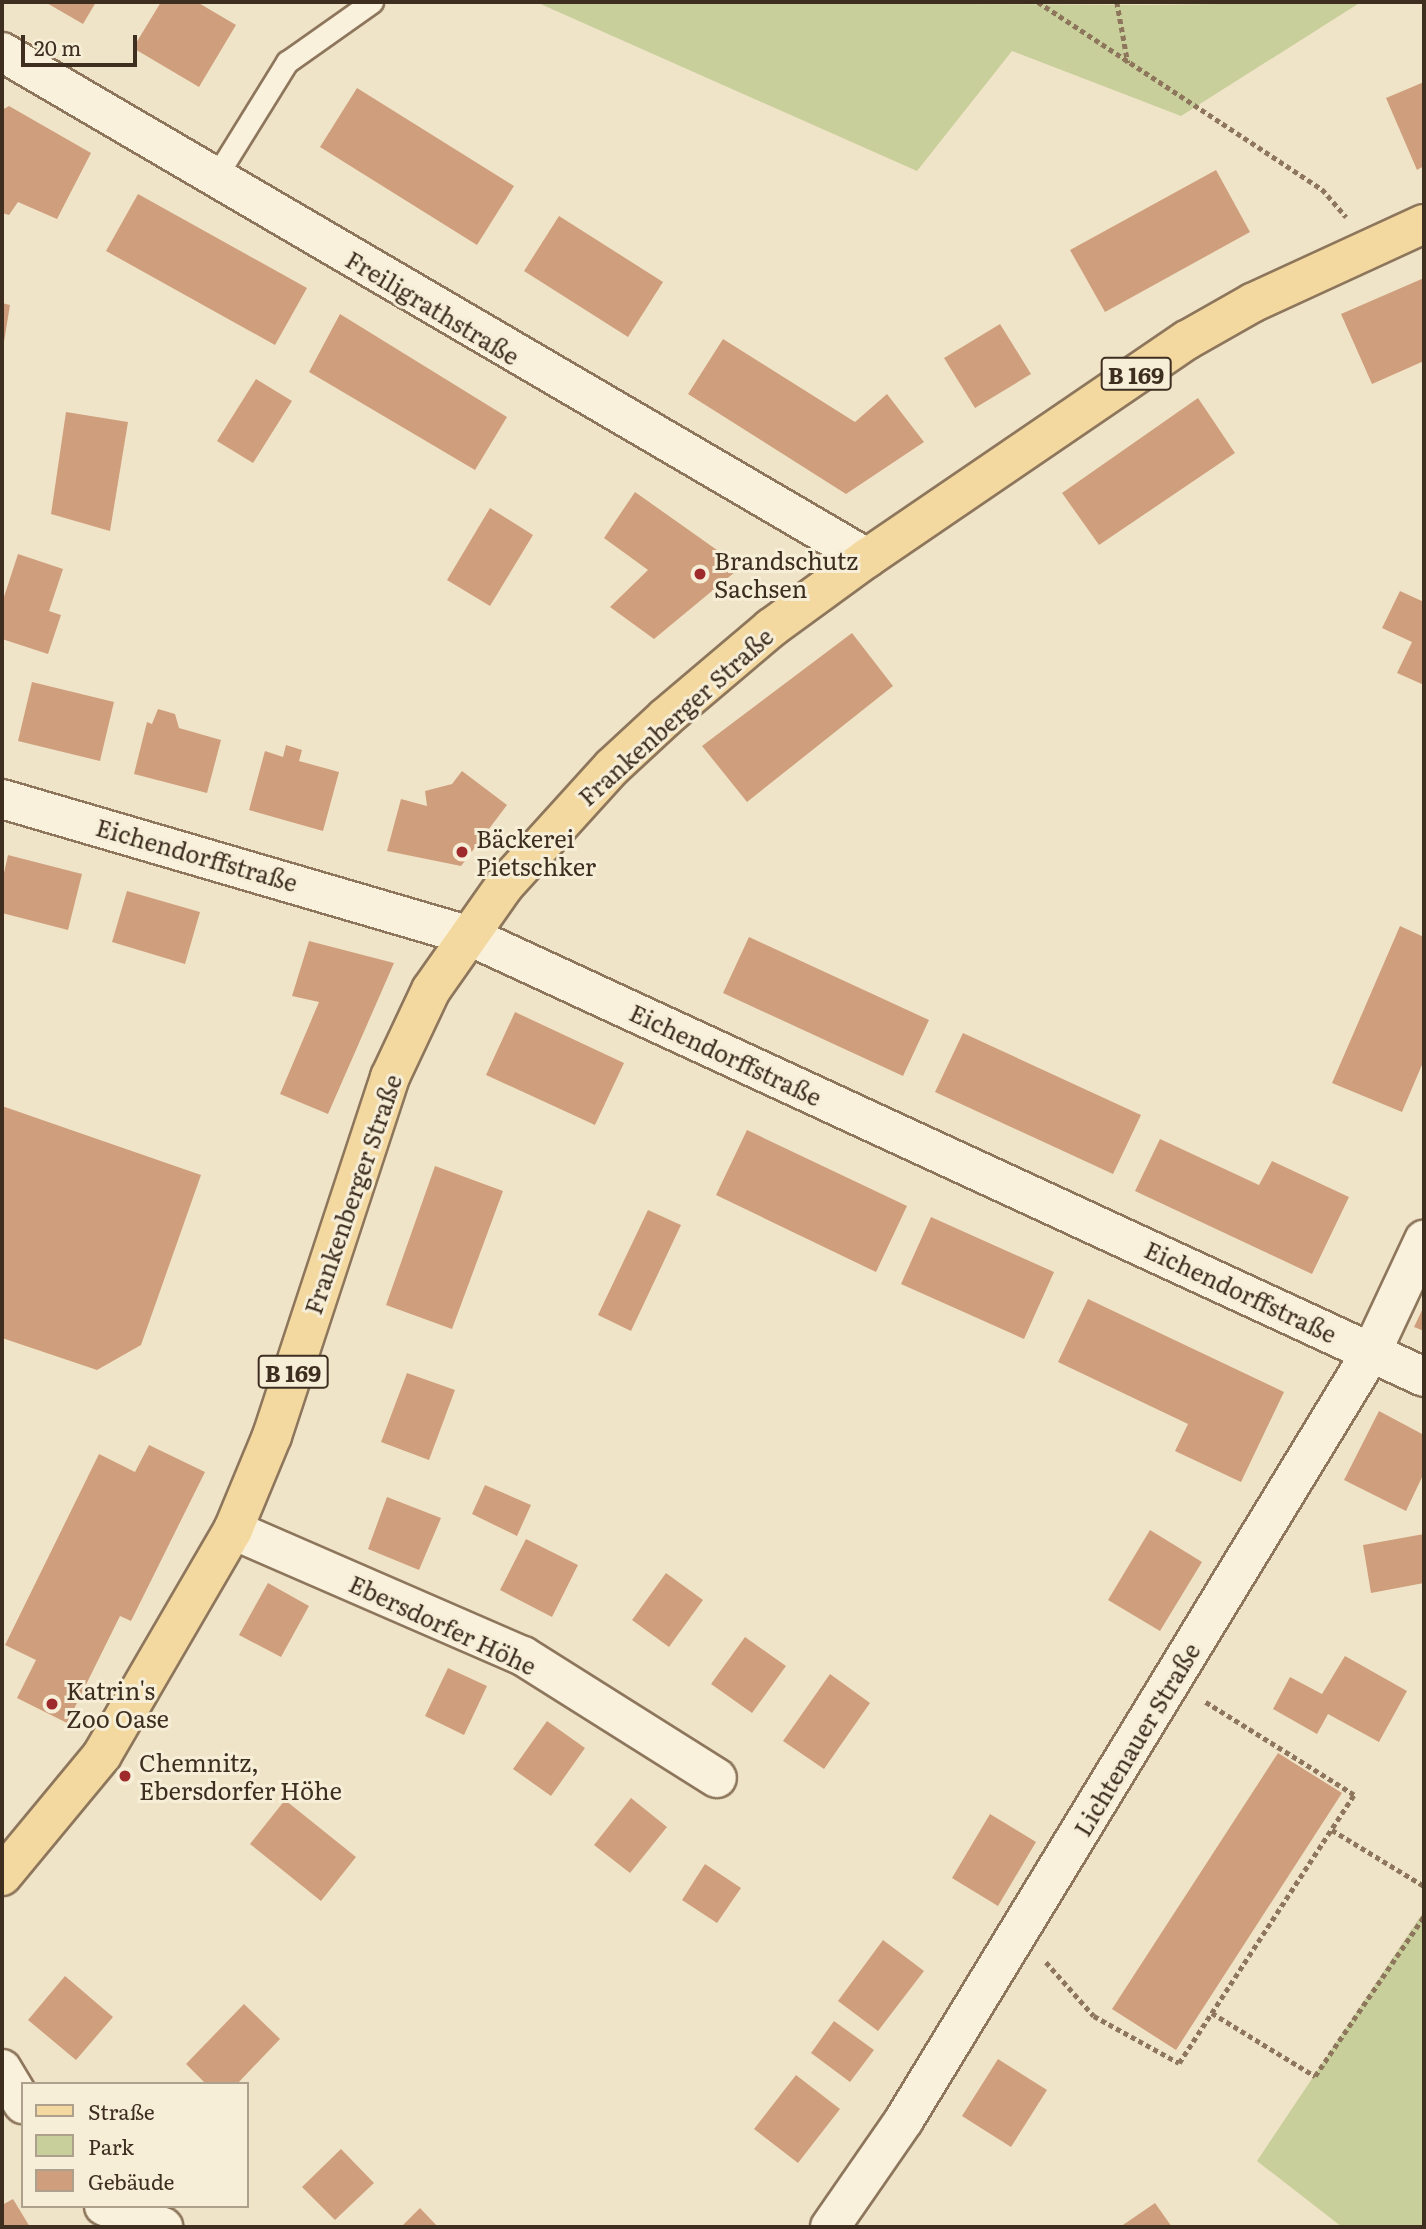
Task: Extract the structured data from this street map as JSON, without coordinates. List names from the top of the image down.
{
  "streets": {
    "main road": ["B 169", "Frankenberger Straße"],
    "street": [
      "Freiligrathstraße",
      "Eichendorffstraße",
      "Ebersdorfer Höhe",
      "Lichtenauer Straße"
    ]
  },
  "crossings": [
    ["Freiligrathstraße", "Frankenberger Straße"],
    ["Frankenberger Straße", "Eichendorffstraße"],
    ["Frankenberger Straße", "Ebersdorfer Höhe"],
    ["Eichendorffstraße", "Lichtenauer Straße"]
  ],
  "places": [
    "Brandschutz Sachsen",
    "Bäckerei Pietschker",
    "Katrin's Zoo Oase",
    "Chemnitz, Ebersdorfer Höhe"
  ],
  "legend": ["Straße", "Park", "Gebäude"],
  "scale_bar": "20 m"
}
